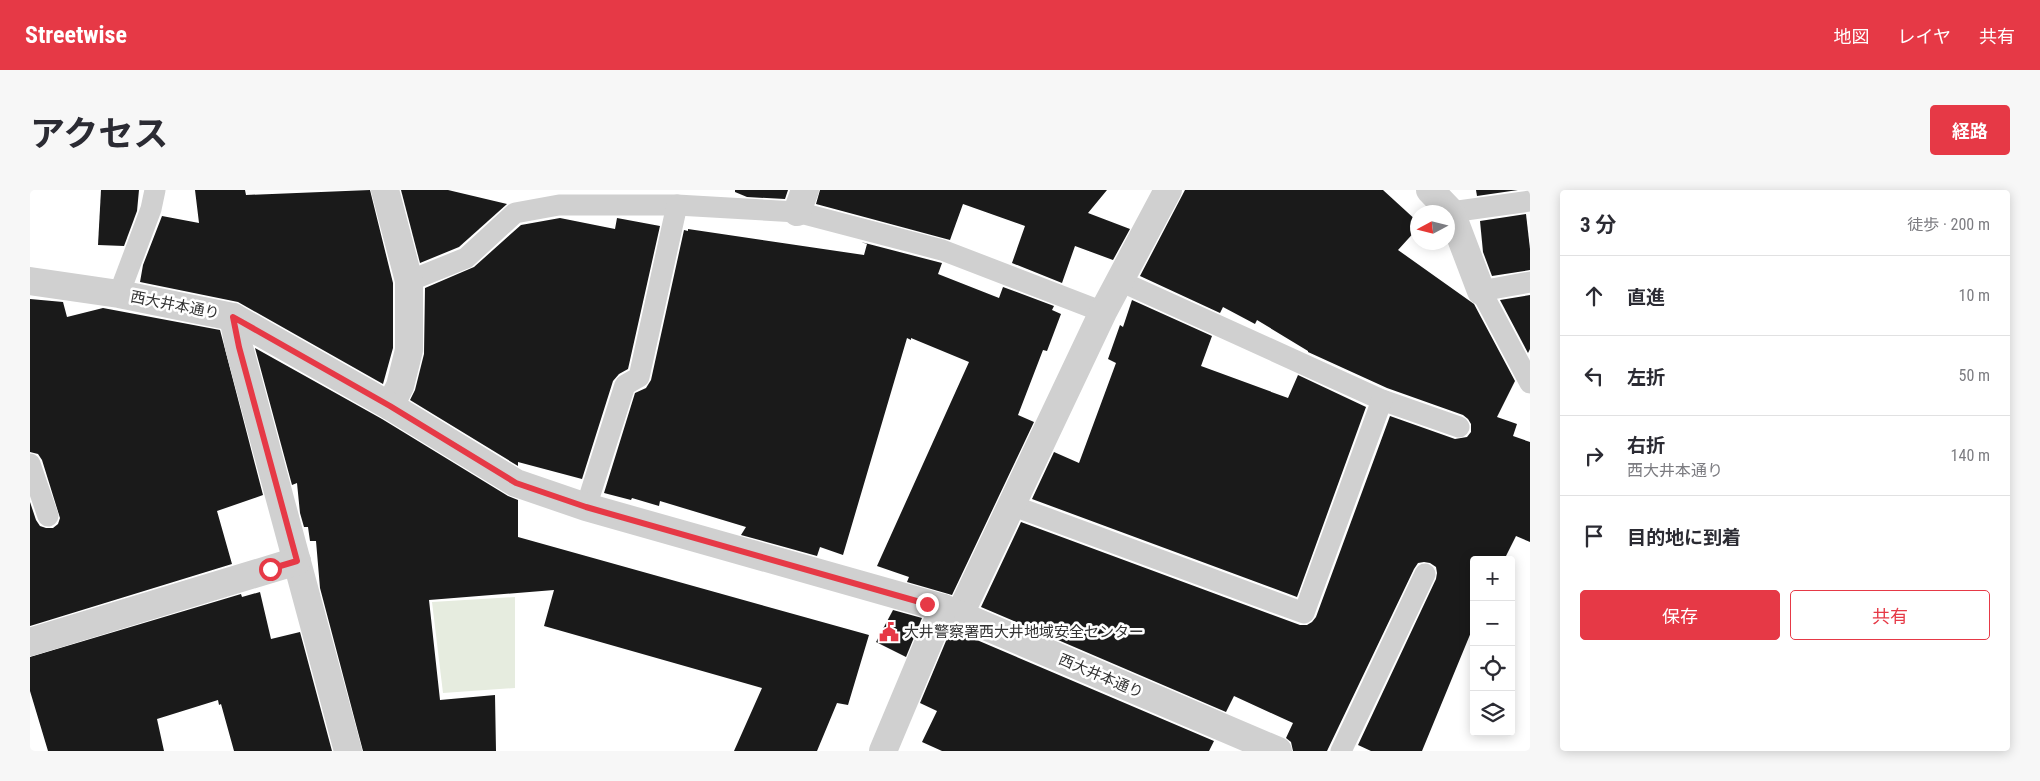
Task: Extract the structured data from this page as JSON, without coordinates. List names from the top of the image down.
{
  "streets": {
    "street": ["西大井本通り"]
  },
  "places": {
    "public building": ["大井警察署西大井地域安全センター"]
  },
  "north": "left",
  "page": {
    "header": "Streetwise",
    "nav": ["地図", "レイヤ", "共有"],
    "title": "アクセス",
    "buttons": [
      "経路",
      ["保存", "共有"]
    ],
    "heading": ["3 分", "徒歩 · 200 m"],
    "list": [
      ["直進", "10 m"],
      ["左折", "50 m"],
      ["右折", "西大井本通り", "140 m"],
      "目的地に到着"
    ],
    "map_buttons": ["+", "−"]
  }
}
